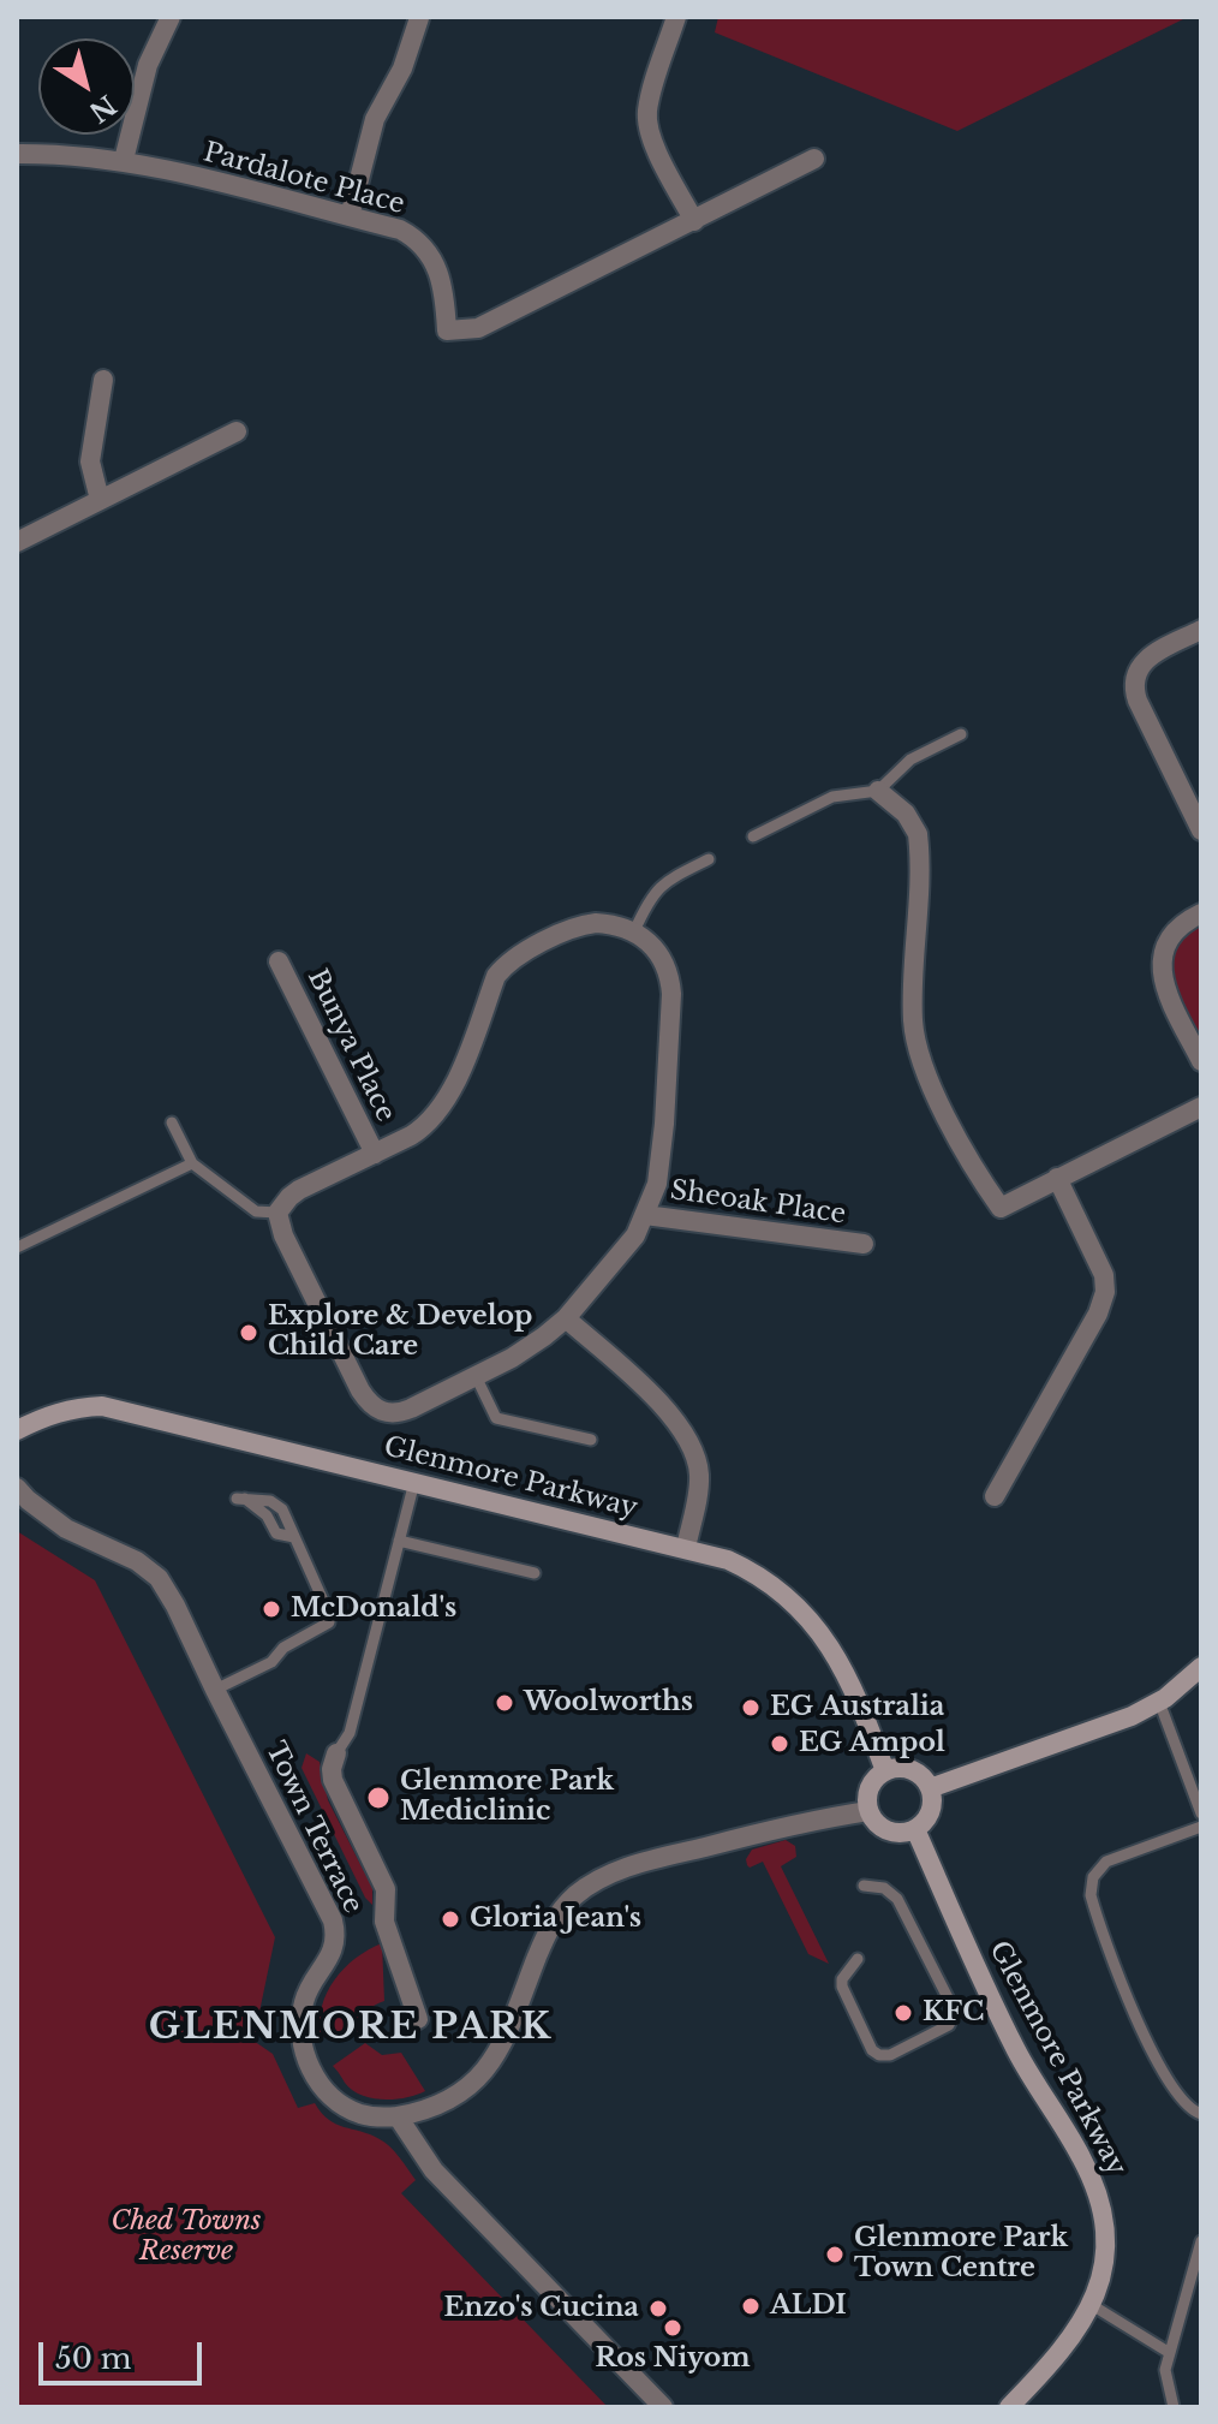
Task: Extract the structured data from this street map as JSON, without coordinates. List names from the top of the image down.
{
  "streets": {
    "main road": ["Glenmore Parkway"],
    "street": [
      "Pardalote Place",
      "Bunya Place",
      "Sheoak Place",
      "Town Terrace"
    ]
  },
  "districts": ["GLENMORE PARK"],
  "parks": ["Ched Towns Reserve"],
  "places": [
    "Explore & Develop Child Care",
    "McDonald's",
    "Woolworths",
    "EG Australia",
    "EG Ampol",
    "Glenmore Park Mediclinic",
    "Gloria Jean's",
    "KFC",
    "Glenmore Park Town Centre",
    "ALDI",
    "Enzo's Cucina",
    "Ros Niyom"
  ],
  "scale_bar": "50 m",
  "north": "bottom right"
}
